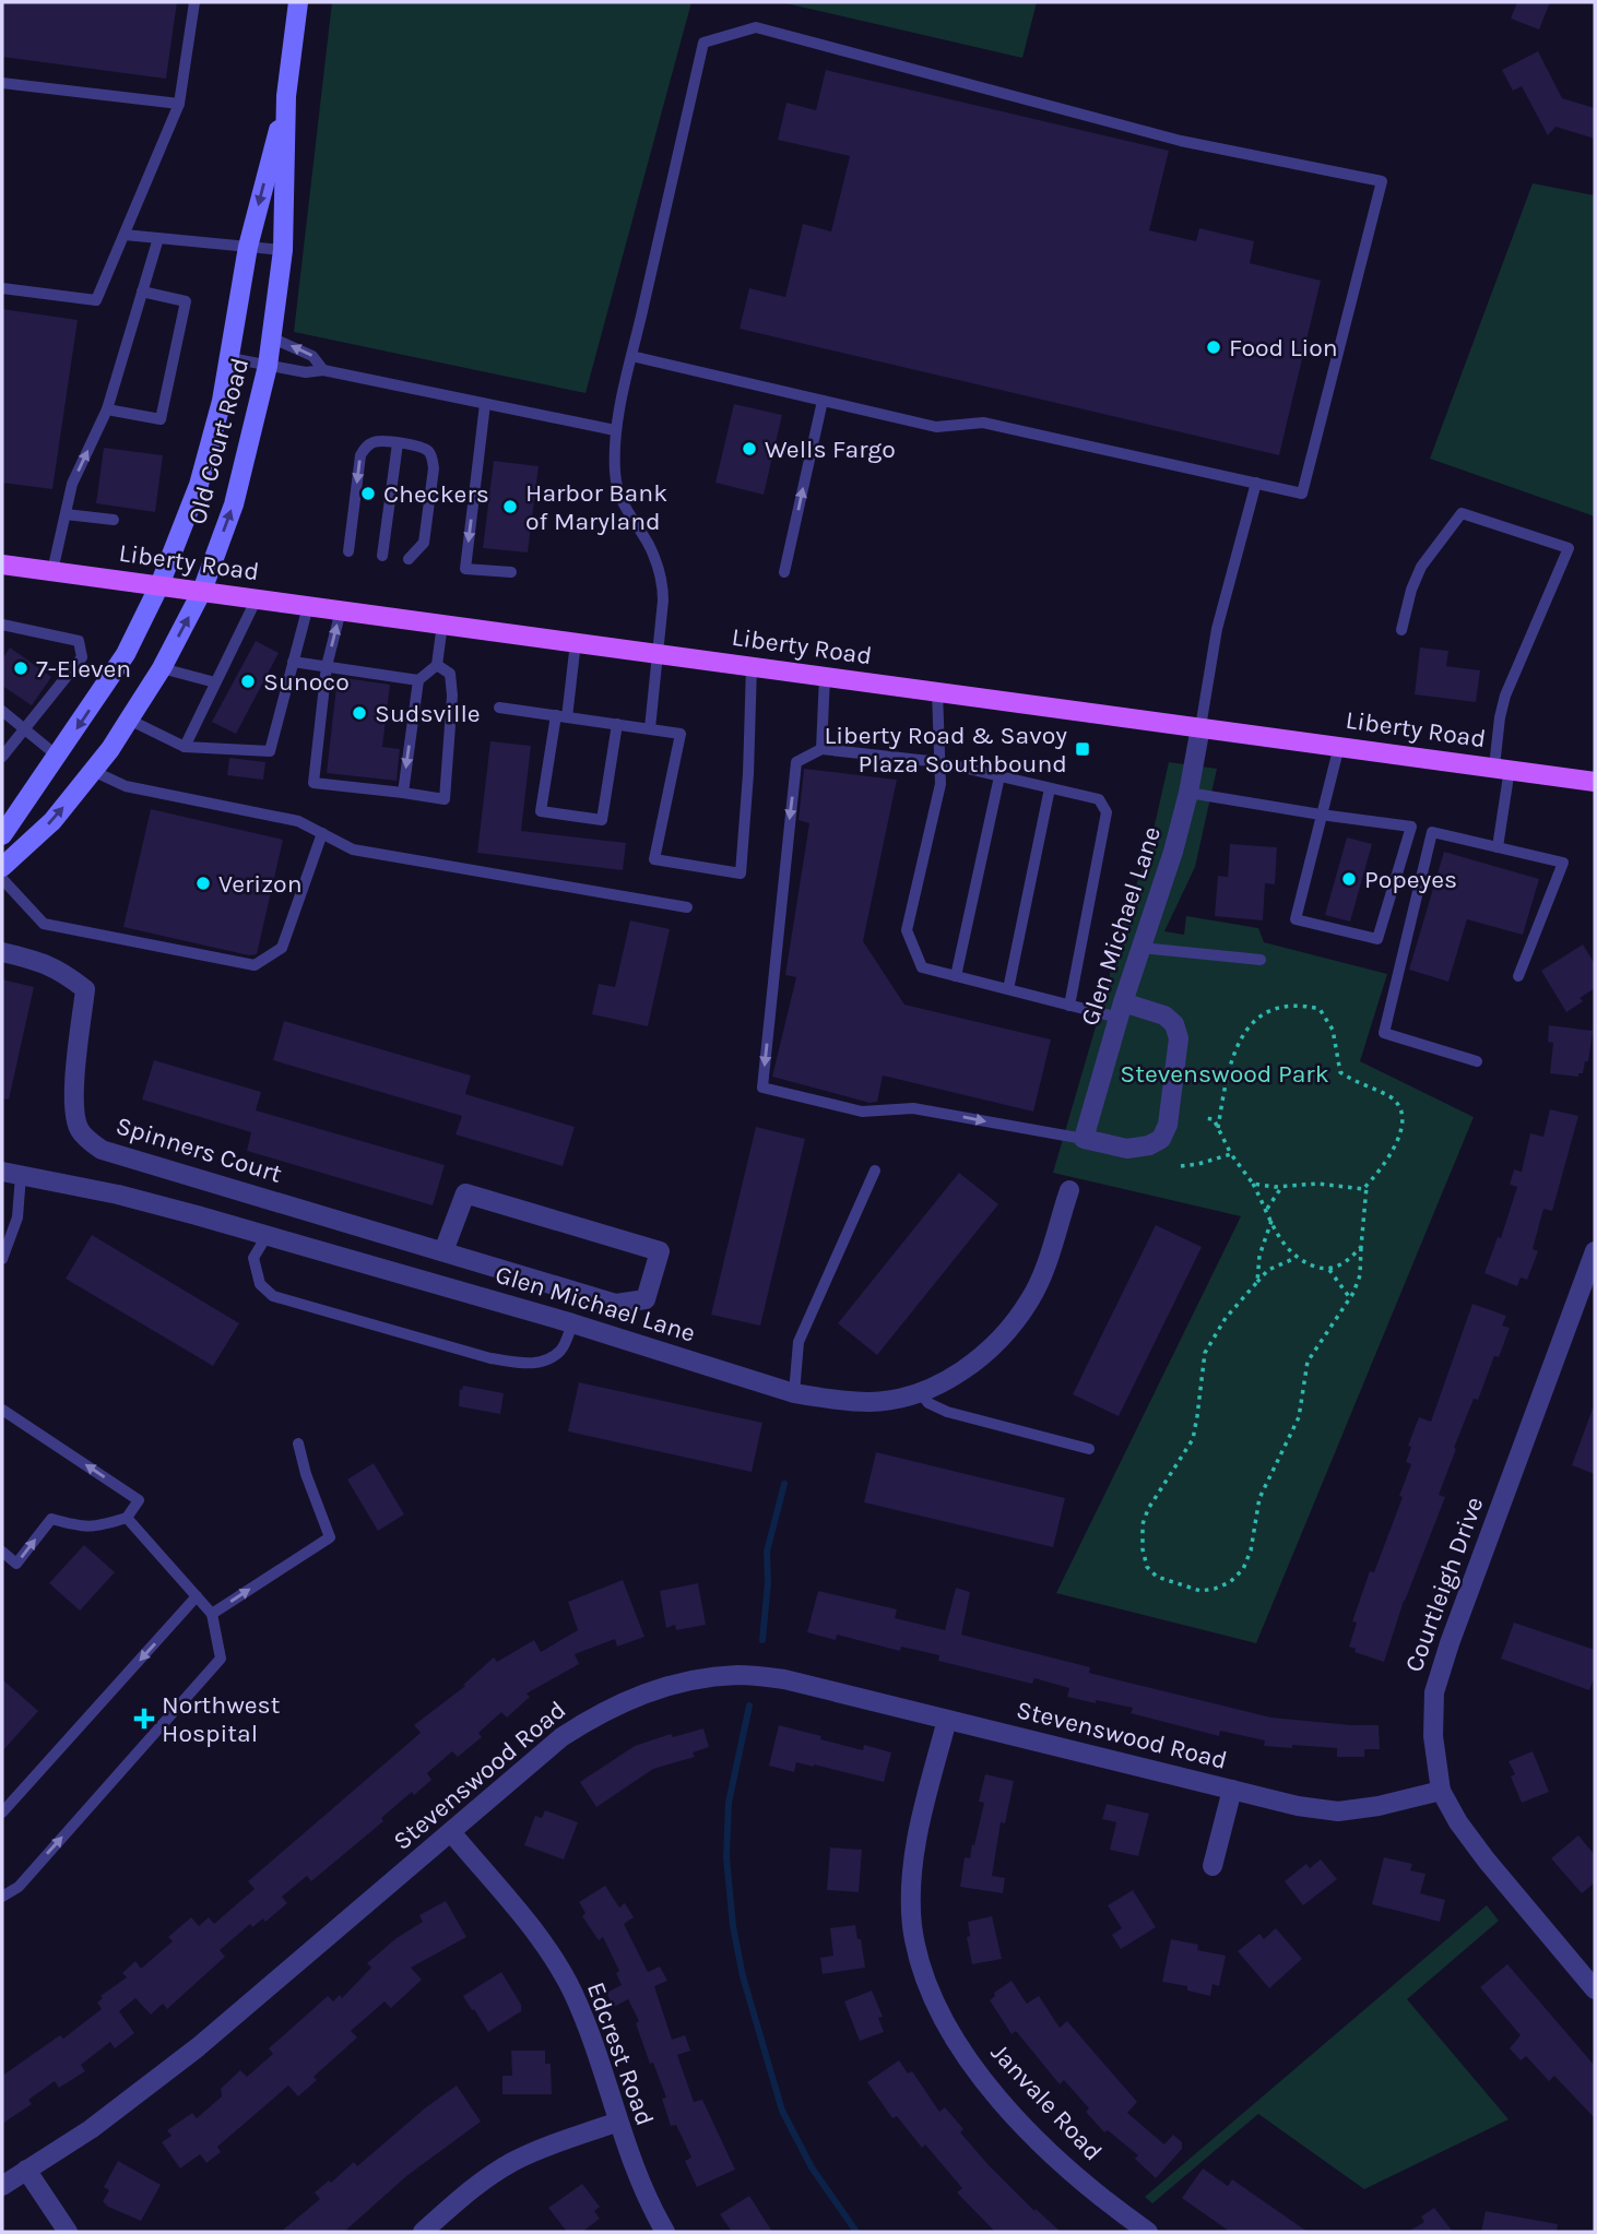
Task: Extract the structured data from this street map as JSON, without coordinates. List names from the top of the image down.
{
  "streets": {
    "main road": ["Old Court Road", "Liberty Road"],
    "street": [
      "Glen Michael Lane",
      "Spinners Court",
      "Courtleigh Drive",
      "Stevenswood Road",
      "Edcrest Road",
      "Janvale Road"
    ]
  },
  "crossings": [
    ["Old Court Road", "Liberty Road"],
    ["Liberty Road", "Glen Michael Lane"],
    ["Courtleigh Drive", "Stevenswood Road"],
    ["Stevenswood Road", "Edcrest Road"],
    ["Stevenswood Road", "Janvale Road"]
  ],
  "parks": ["Stevenswood Park"],
  "places": {
    "other": [
      "Food Lion",
      "Wells Fargo",
      "Checkers",
      "Harbor Bank of Maryland",
      "7-Eleven",
      "Sunoco",
      "Sudsville",
      "Popeyes",
      "Verizon"
    ],
    "transit": ["Liberty Road & Savoy Plaza Southbound"],
    "health": ["Northwest Hospital"]
  }
}
